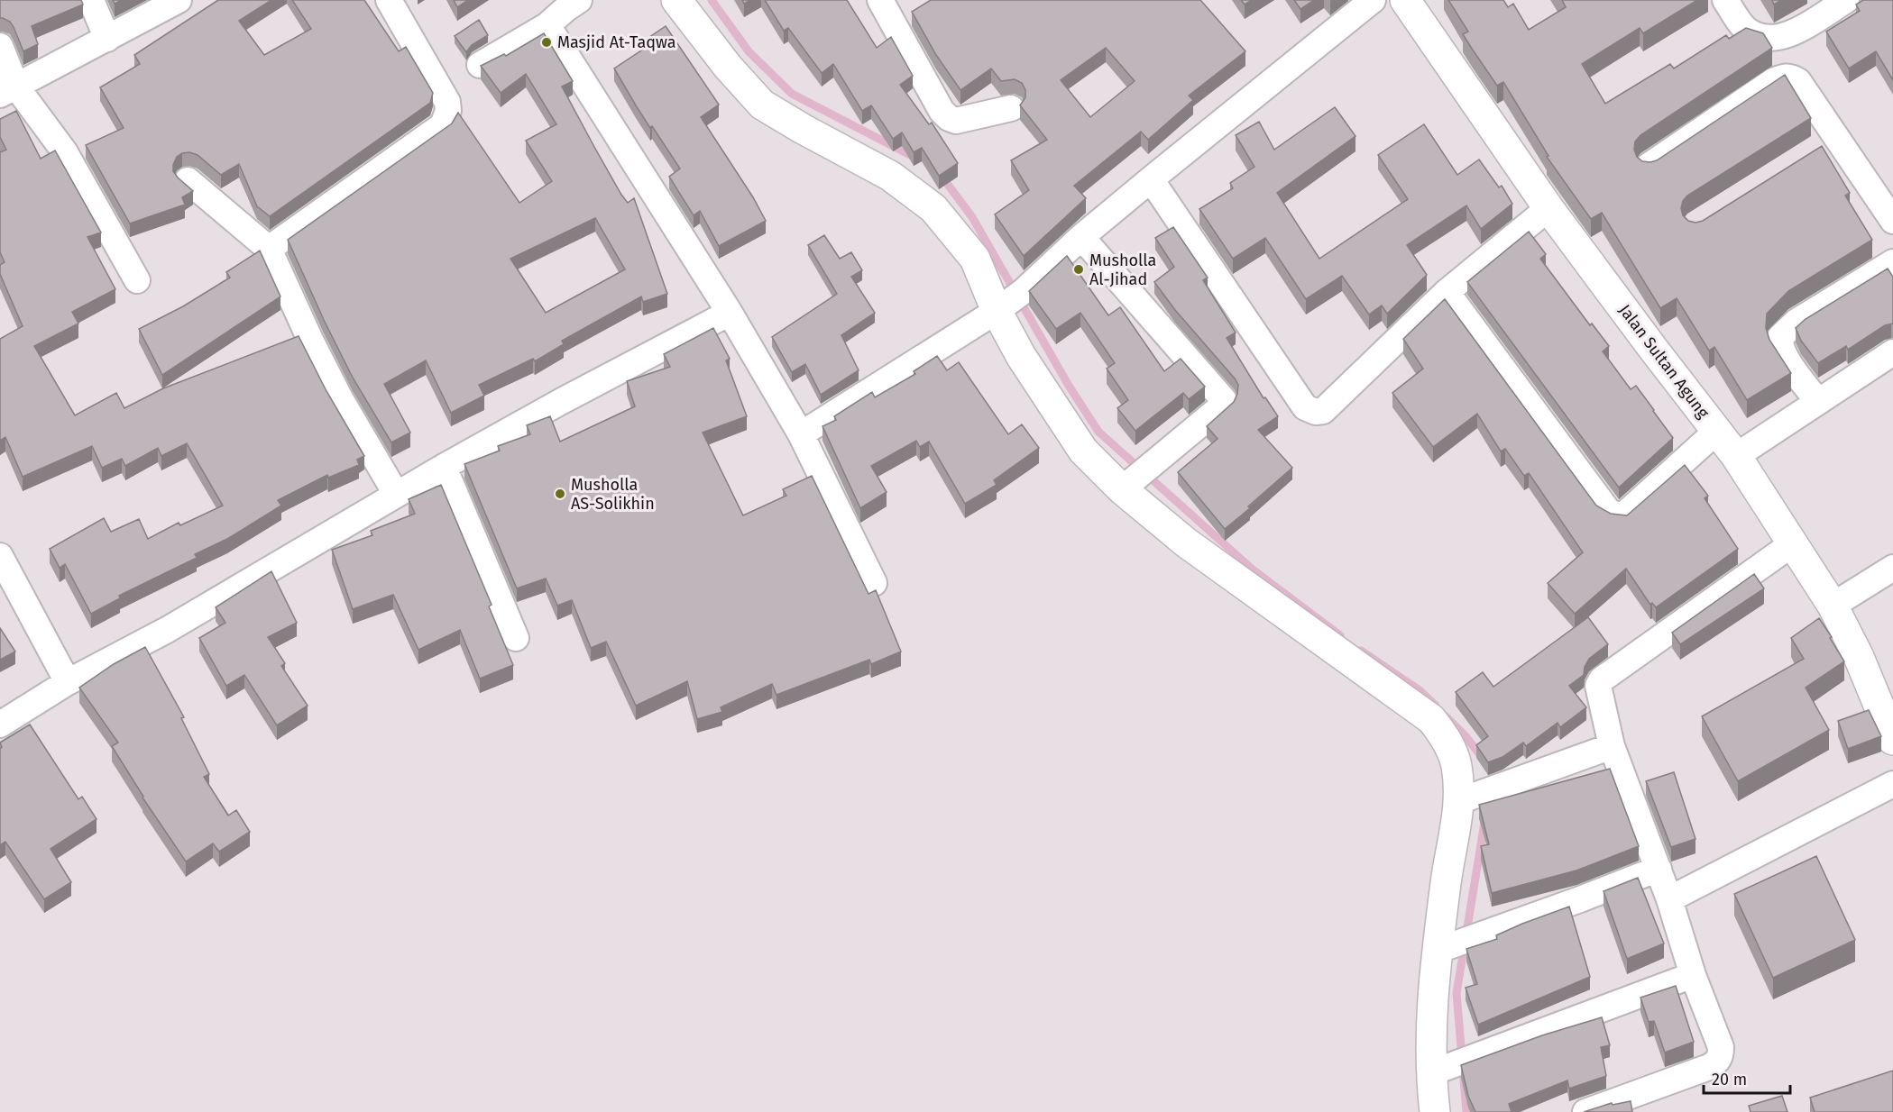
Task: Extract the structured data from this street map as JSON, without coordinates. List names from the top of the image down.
{
  "streets": {
    "street": ["Jalan Sultan Agung"]
  },
  "places": ["Masjid At-Taqwa", "Musholla Al-Jihad", "Musholla AS-Solikhin"],
  "scale_bar": "20 m"
}
